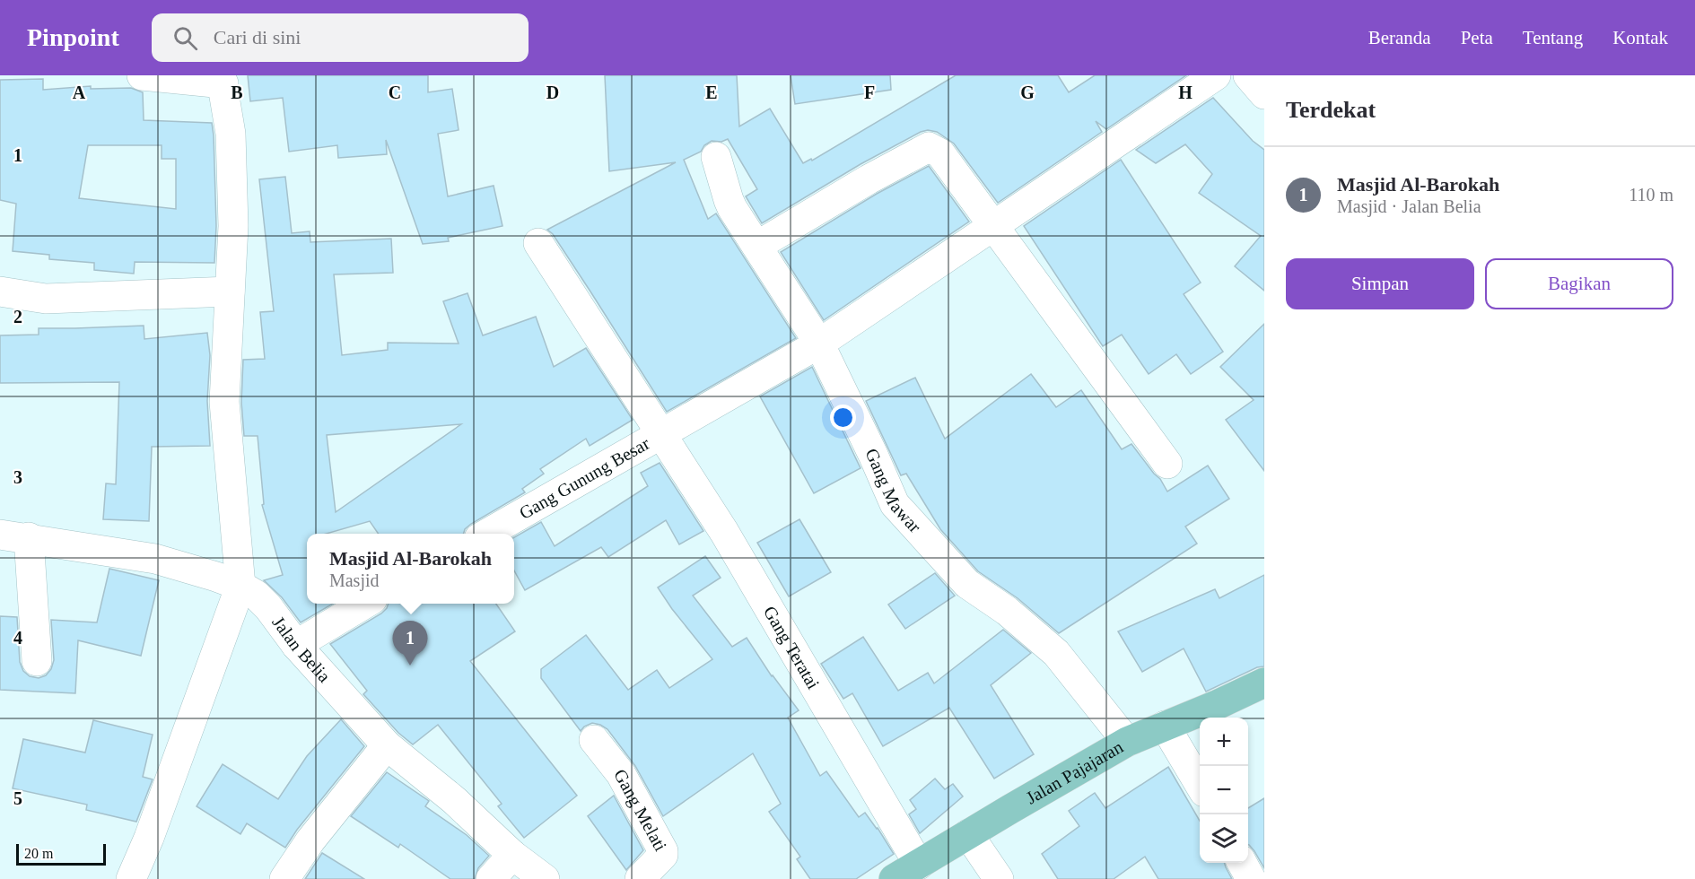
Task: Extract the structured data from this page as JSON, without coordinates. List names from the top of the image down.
{
  "streets": {
    "main road": ["Jalan Pajajaran"],
    "street": [
      "Gang Gunung Besar",
      "Gang Mawar",
      "Gang Teratai",
      "Jalan Belia",
      "Gang Melati"
    ]
  },
  "crossings": [
    ["Gang Gunung Besar", "Gang Mawar"],
    ["Gang Gunung Besar", "Gang Teratai"],
    ["Gang Mawar", "Jalan Pajajaran"],
    ["Gang Teratai", "Jalan Pajajaran"]
  ],
  "scale_bar": "20 m",
  "page": {
    "header": "Pinpoint",
    "search": "Cari di sini",
    "nav": [
      "Beranda",
      "Peta",
      "Tentang",
      "Kontak"
    ],
    "heading": "Terdekat",
    "list": [
      {
        "mark": "1",
        "name": "Masjid Al-Barokah",
        "note": "Masjid · Jalan Belia",
        "value": "110 m"
      }
    ],
    "buttons": ["Simpan", "Bagikan"],
    "popup": ["Masjid Al-Barokah", "Masjid"],
    "pins": "1",
    "map_buttons": ["+", "−"],
    "scale": "20 m"
  },
  "grid": {
    "columns": [
      "A",
      "B",
      "C",
      "D",
      "E",
      "F",
      "G",
      "H"
    ],
    "rows": [
      "1",
      "2",
      "3",
      "4",
      "5"
    ]
  }
}
